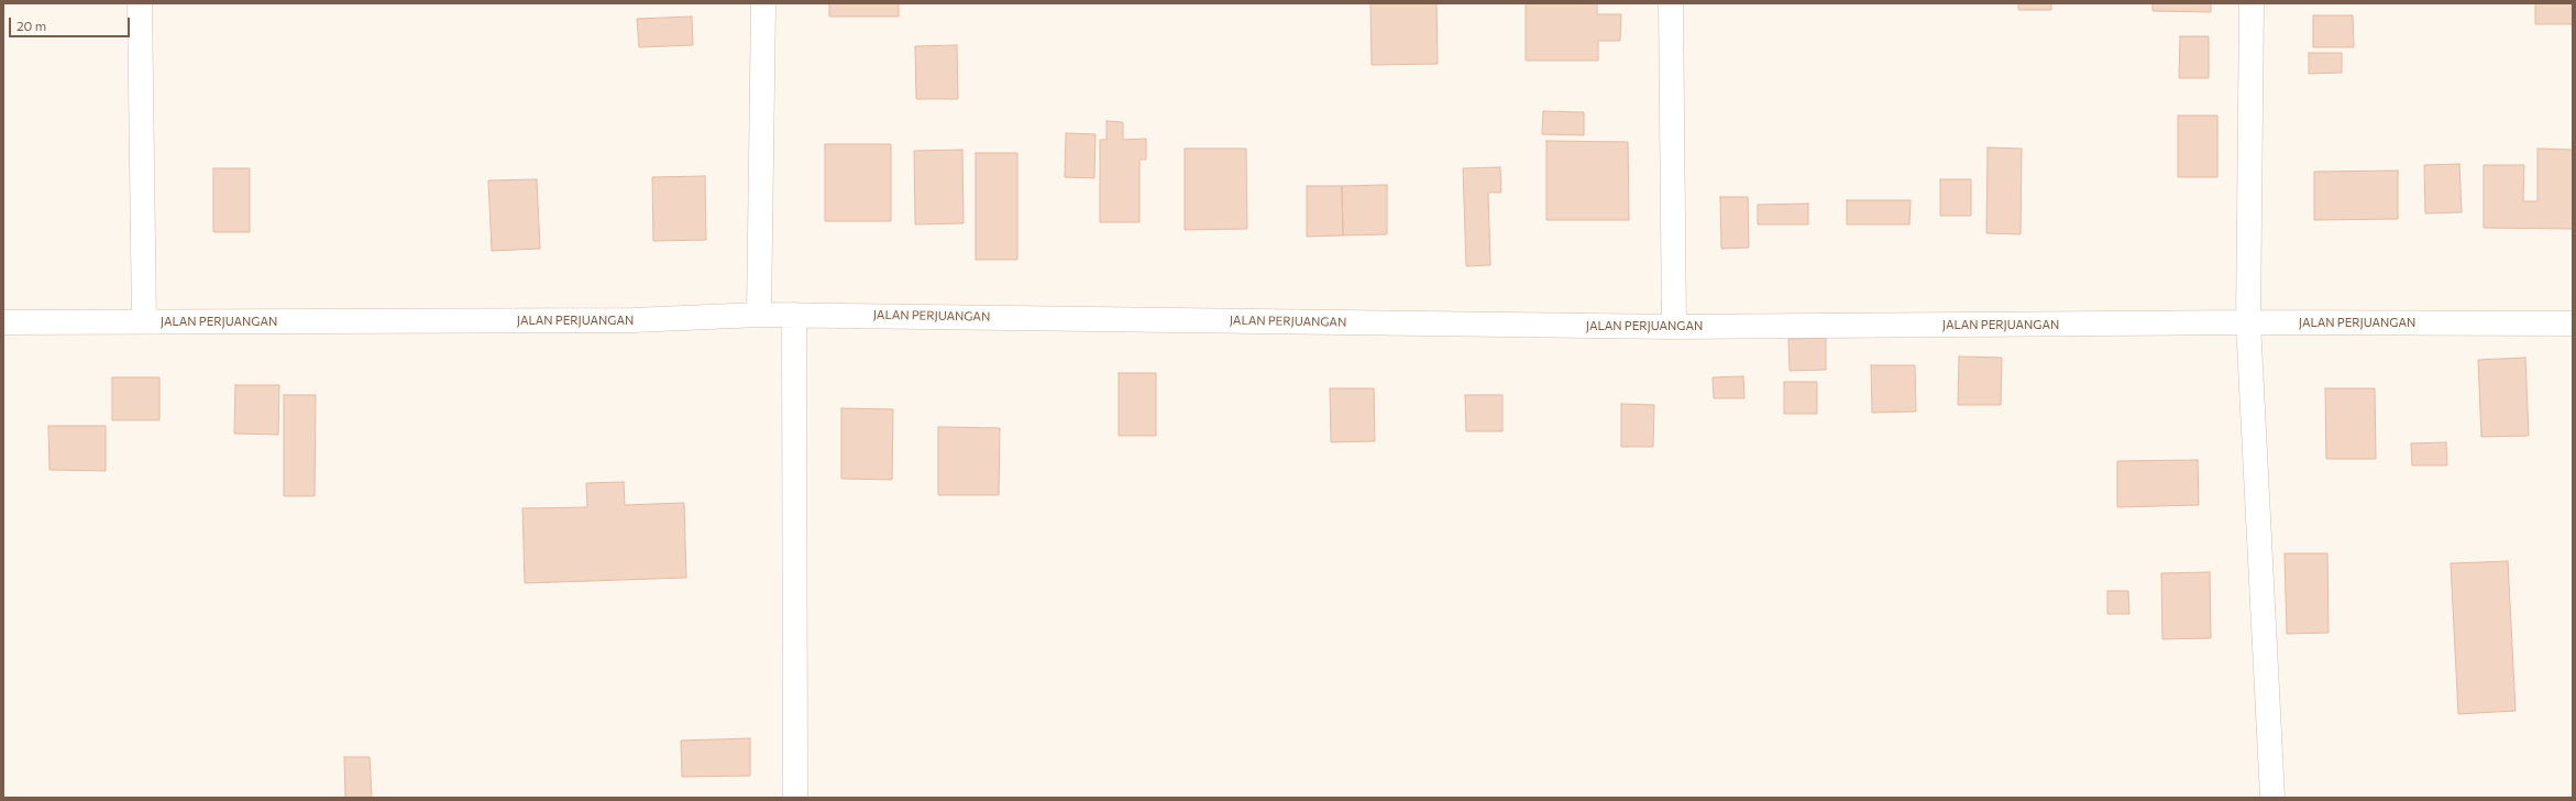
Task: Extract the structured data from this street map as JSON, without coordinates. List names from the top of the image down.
{
  "streets": {
    "street": ["JALAN PERJUANGAN"]
  },
  "scale_bar": "20 m"
}
